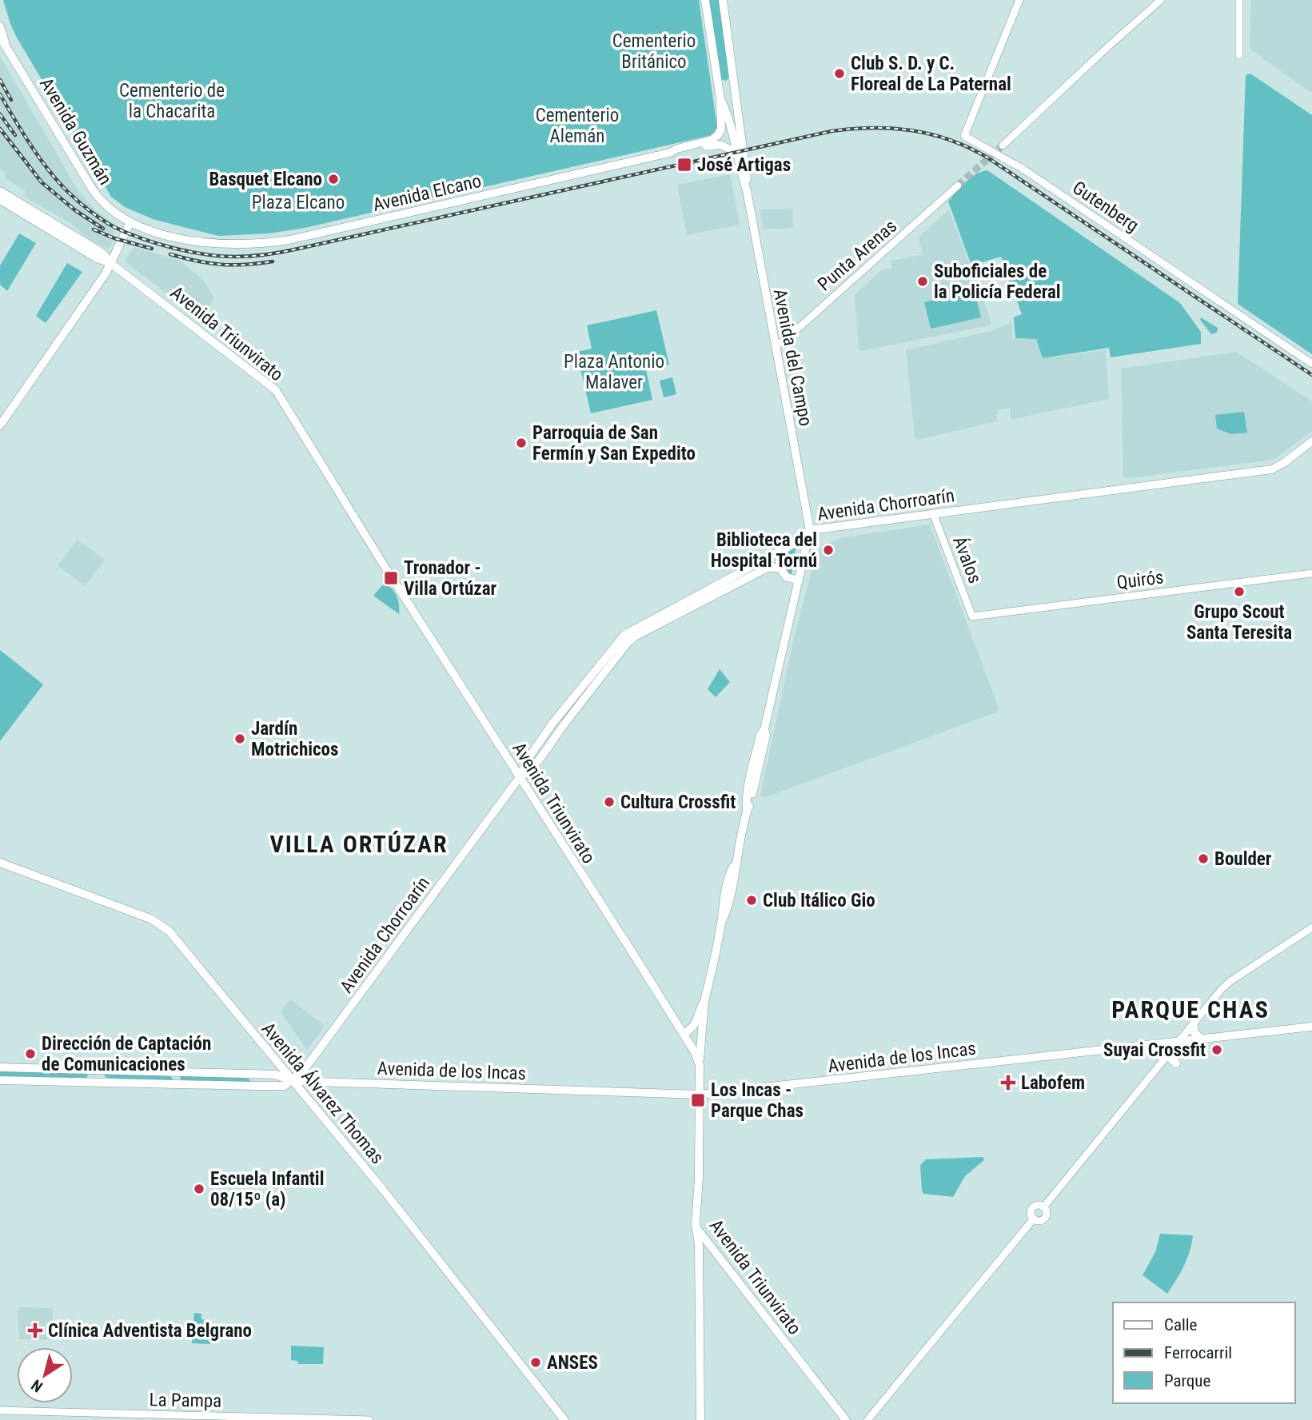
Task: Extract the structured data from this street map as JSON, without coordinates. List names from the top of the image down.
{
  "streets": {
    "main road": [
      "Avenida Guzmán",
      "Avenida Elcano",
      "Avenida Triunvirato",
      "Avenida del Campo",
      "Avenida Chorroarín",
      "Avenida de los Incas",
      "Avenida Álvarez Thomas"
    ],
    "street": [
      "Gutenberg",
      "Punta Arenas",
      "Ávalos",
      "Quirós",
      "La Pampa"
    ]
  },
  "crossings": [
    ["Avenida Guzmán", "Avenida Elcano"],
    ["Avenida Elcano", "Avenida del Campo"],
    ["Punta Arenas", "Avenida del Campo"],
    ["Avenida Triunvirato", "Avenida Chorroarín"],
    ["Avenida Triunvirato", "Avenida de los Incas"],
    ["Avenida del Campo", "Avenida Chorroarín"],
    ["Avenida Chorroarín", "Ávalos"],
    ["Avenida Chorroarín", "Avenida de los Incas"],
    ["Avenida Chorroarín", "Avenida Álvarez Thomas"],
    ["Ávalos", "Quirós"],
    ["Avenida de los Incas", "Avenida Álvarez Thomas"]
  ],
  "districts": ["VILLA ORTÚZAR", "PARQUE CHAS"],
  "parks": [
    "Cementerio Británico",
    "Cementerio de la Chacarita",
    "Cementerio Alemán",
    "Plaza Elcano",
    "Plaza Antonio Malaver"
  ],
  "places": {
    "other": [
      "Club S. D. y C. Floreal de La Paternal",
      "Basquet Elcano",
      "Suboficiales de la Policía Federal",
      "Parroquia de San Fermín y San Expedito",
      "Biblioteca del Hospital Tornú",
      "Grupo Scout Santa Teresita",
      "Jardín Motrichicos",
      "Cultura Crossfit",
      "Boulder",
      "Club Itálico Gio",
      "Suyai Crossfit",
      "Dirección de Captación de Comunicaciones",
      "Escuela Infantil 08/15º (a)",
      "ANSES"
    ],
    "transit": ["José Artigas", "Tronador - Villa Ortúzar", "Los Incas - Parque Chas"],
    "health": ["Labofem", "Clínica Adventista Belgrano"]
  },
  "legend": ["Calle", "Ferrocarril", "Parque"],
  "north": "bottom left"
}
